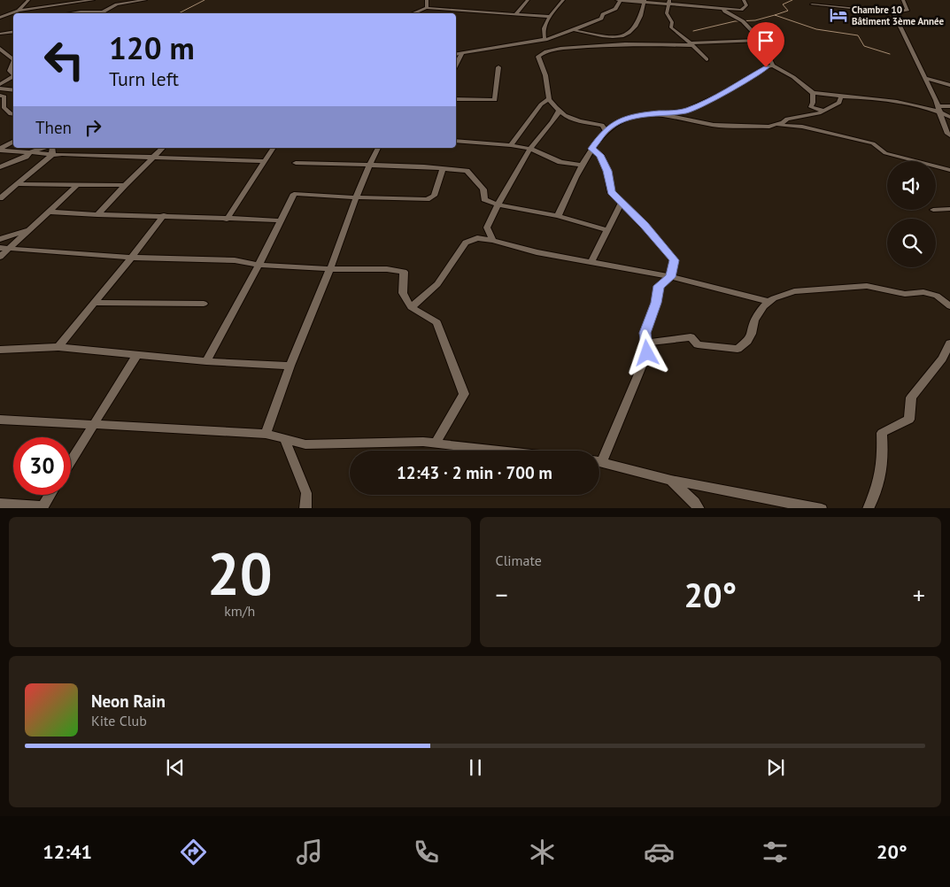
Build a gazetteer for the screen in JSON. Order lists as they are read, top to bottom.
{
  "places": {
    "hotel": ["Chambre 10 Bâtiment 3ème Année"]
  },
  "page": {
    "turn": ["120 m", "Turn left"],
    "then": "Then",
    "limit": "30",
    "trip": "12:43 · 2 min · 700 m",
    "tile": [
      ["20", "km/h"],
      "Climate"
    ],
    "heat": ["−", "20°", "+"],
    "song": ["Neon Rain", "Kite Club"],
    "tabs": ["12:41", "20°"]
  }
}
